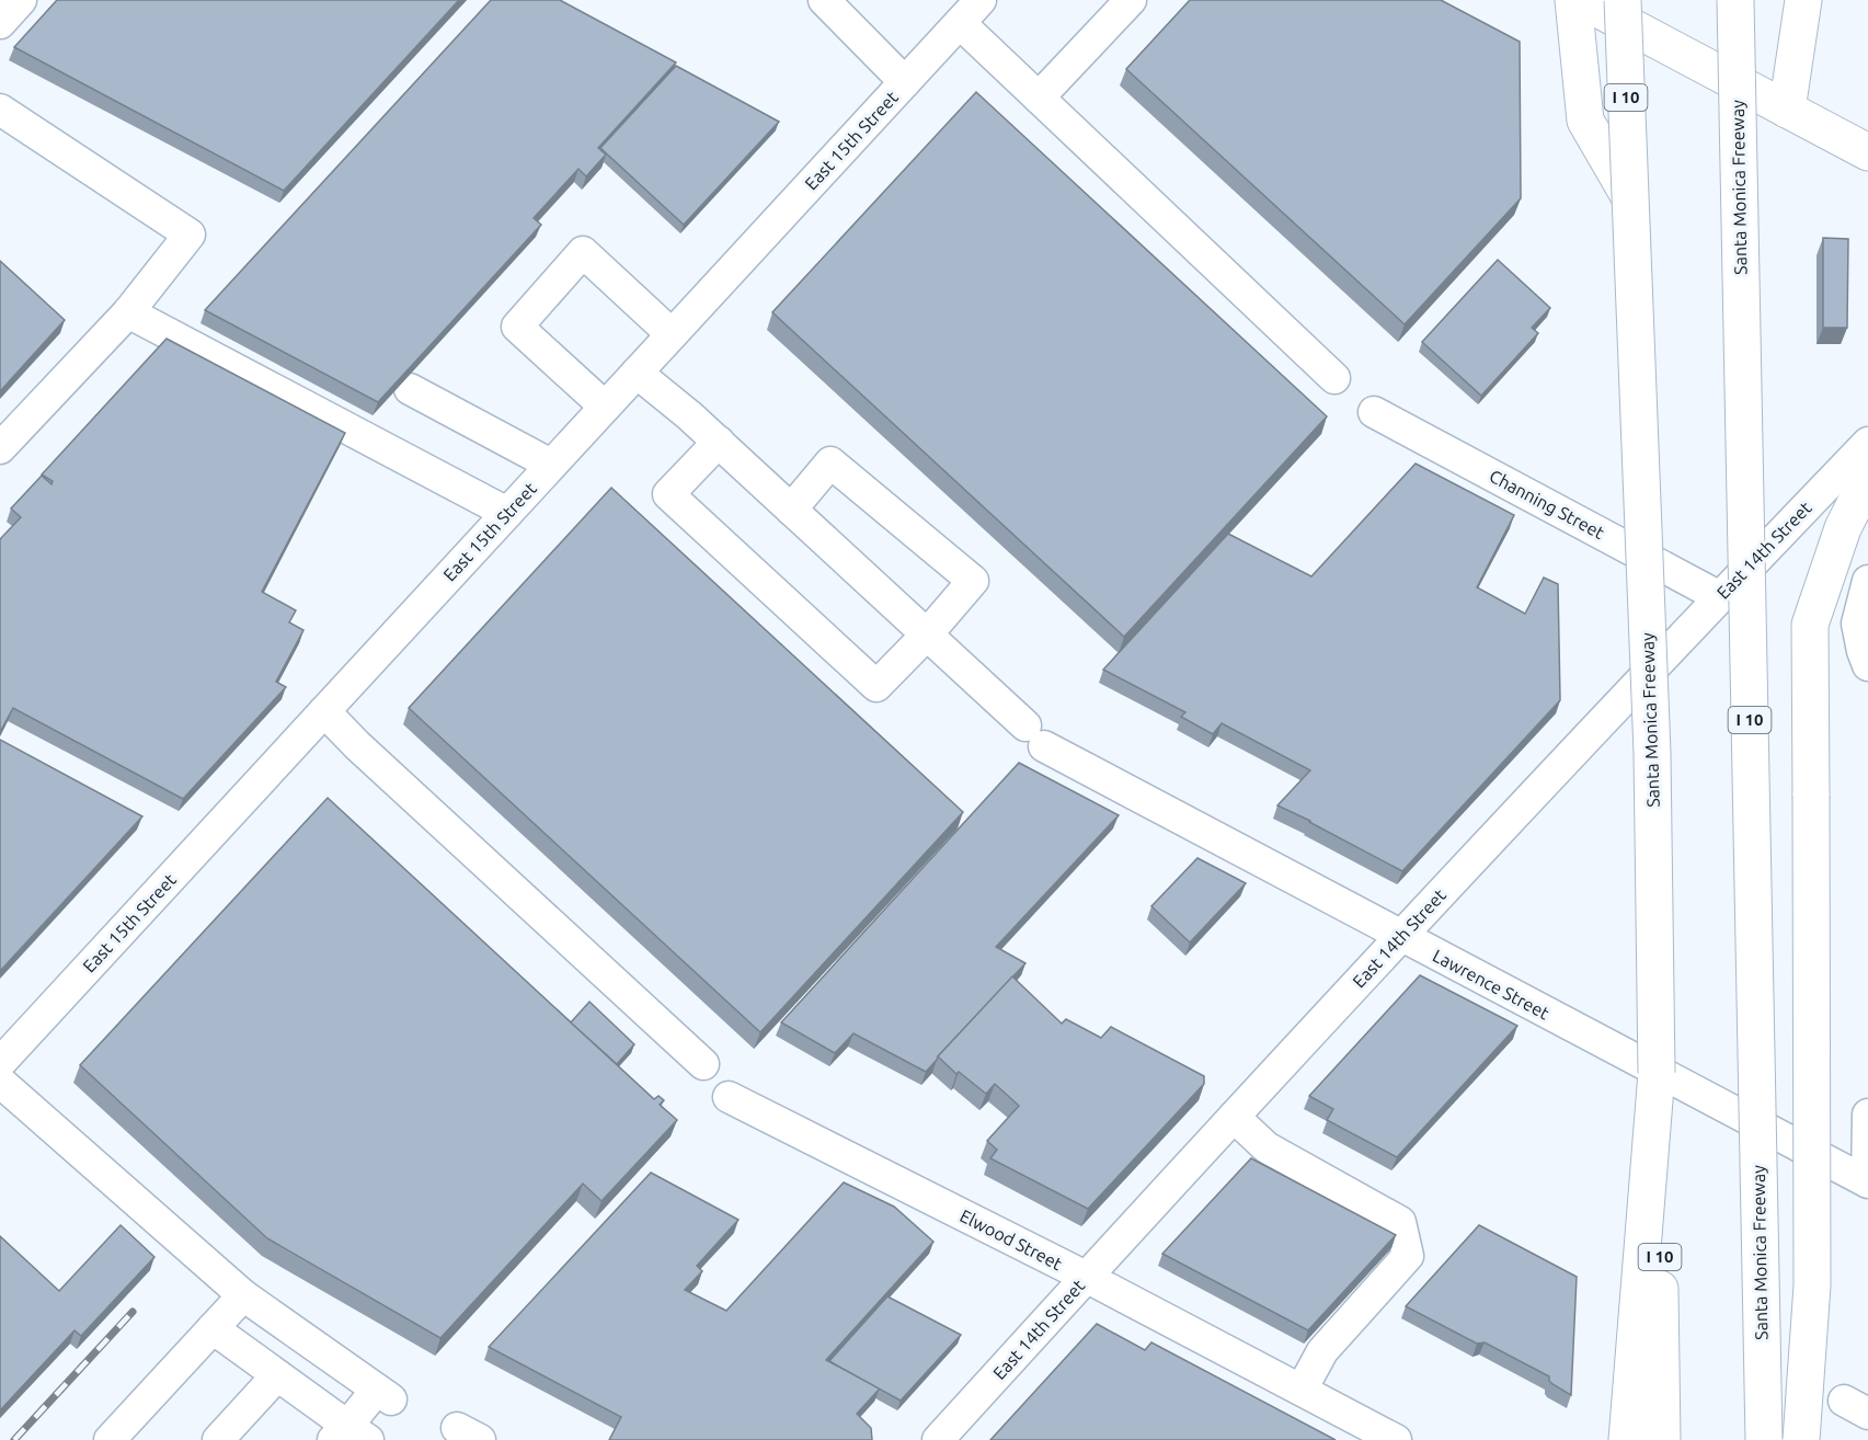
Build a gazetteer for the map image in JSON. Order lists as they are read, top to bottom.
{
  "streets": {
    "main road": ["I 10", "Santa Monica Freeway"],
    "street": [
      "East 15th Street",
      "Channing Street",
      "East 14th Street",
      "Lawrence Street",
      "Elwood Street"
    ]
  },
  "crossings": [
    ["East 15th Street", "Lawrence Street"],
    ["Channing Street", "East 14th Street"],
    ["East 14th Street", "Lawrence Street"],
    ["East 14th Street", "Elwood Street"]
  ]
}
